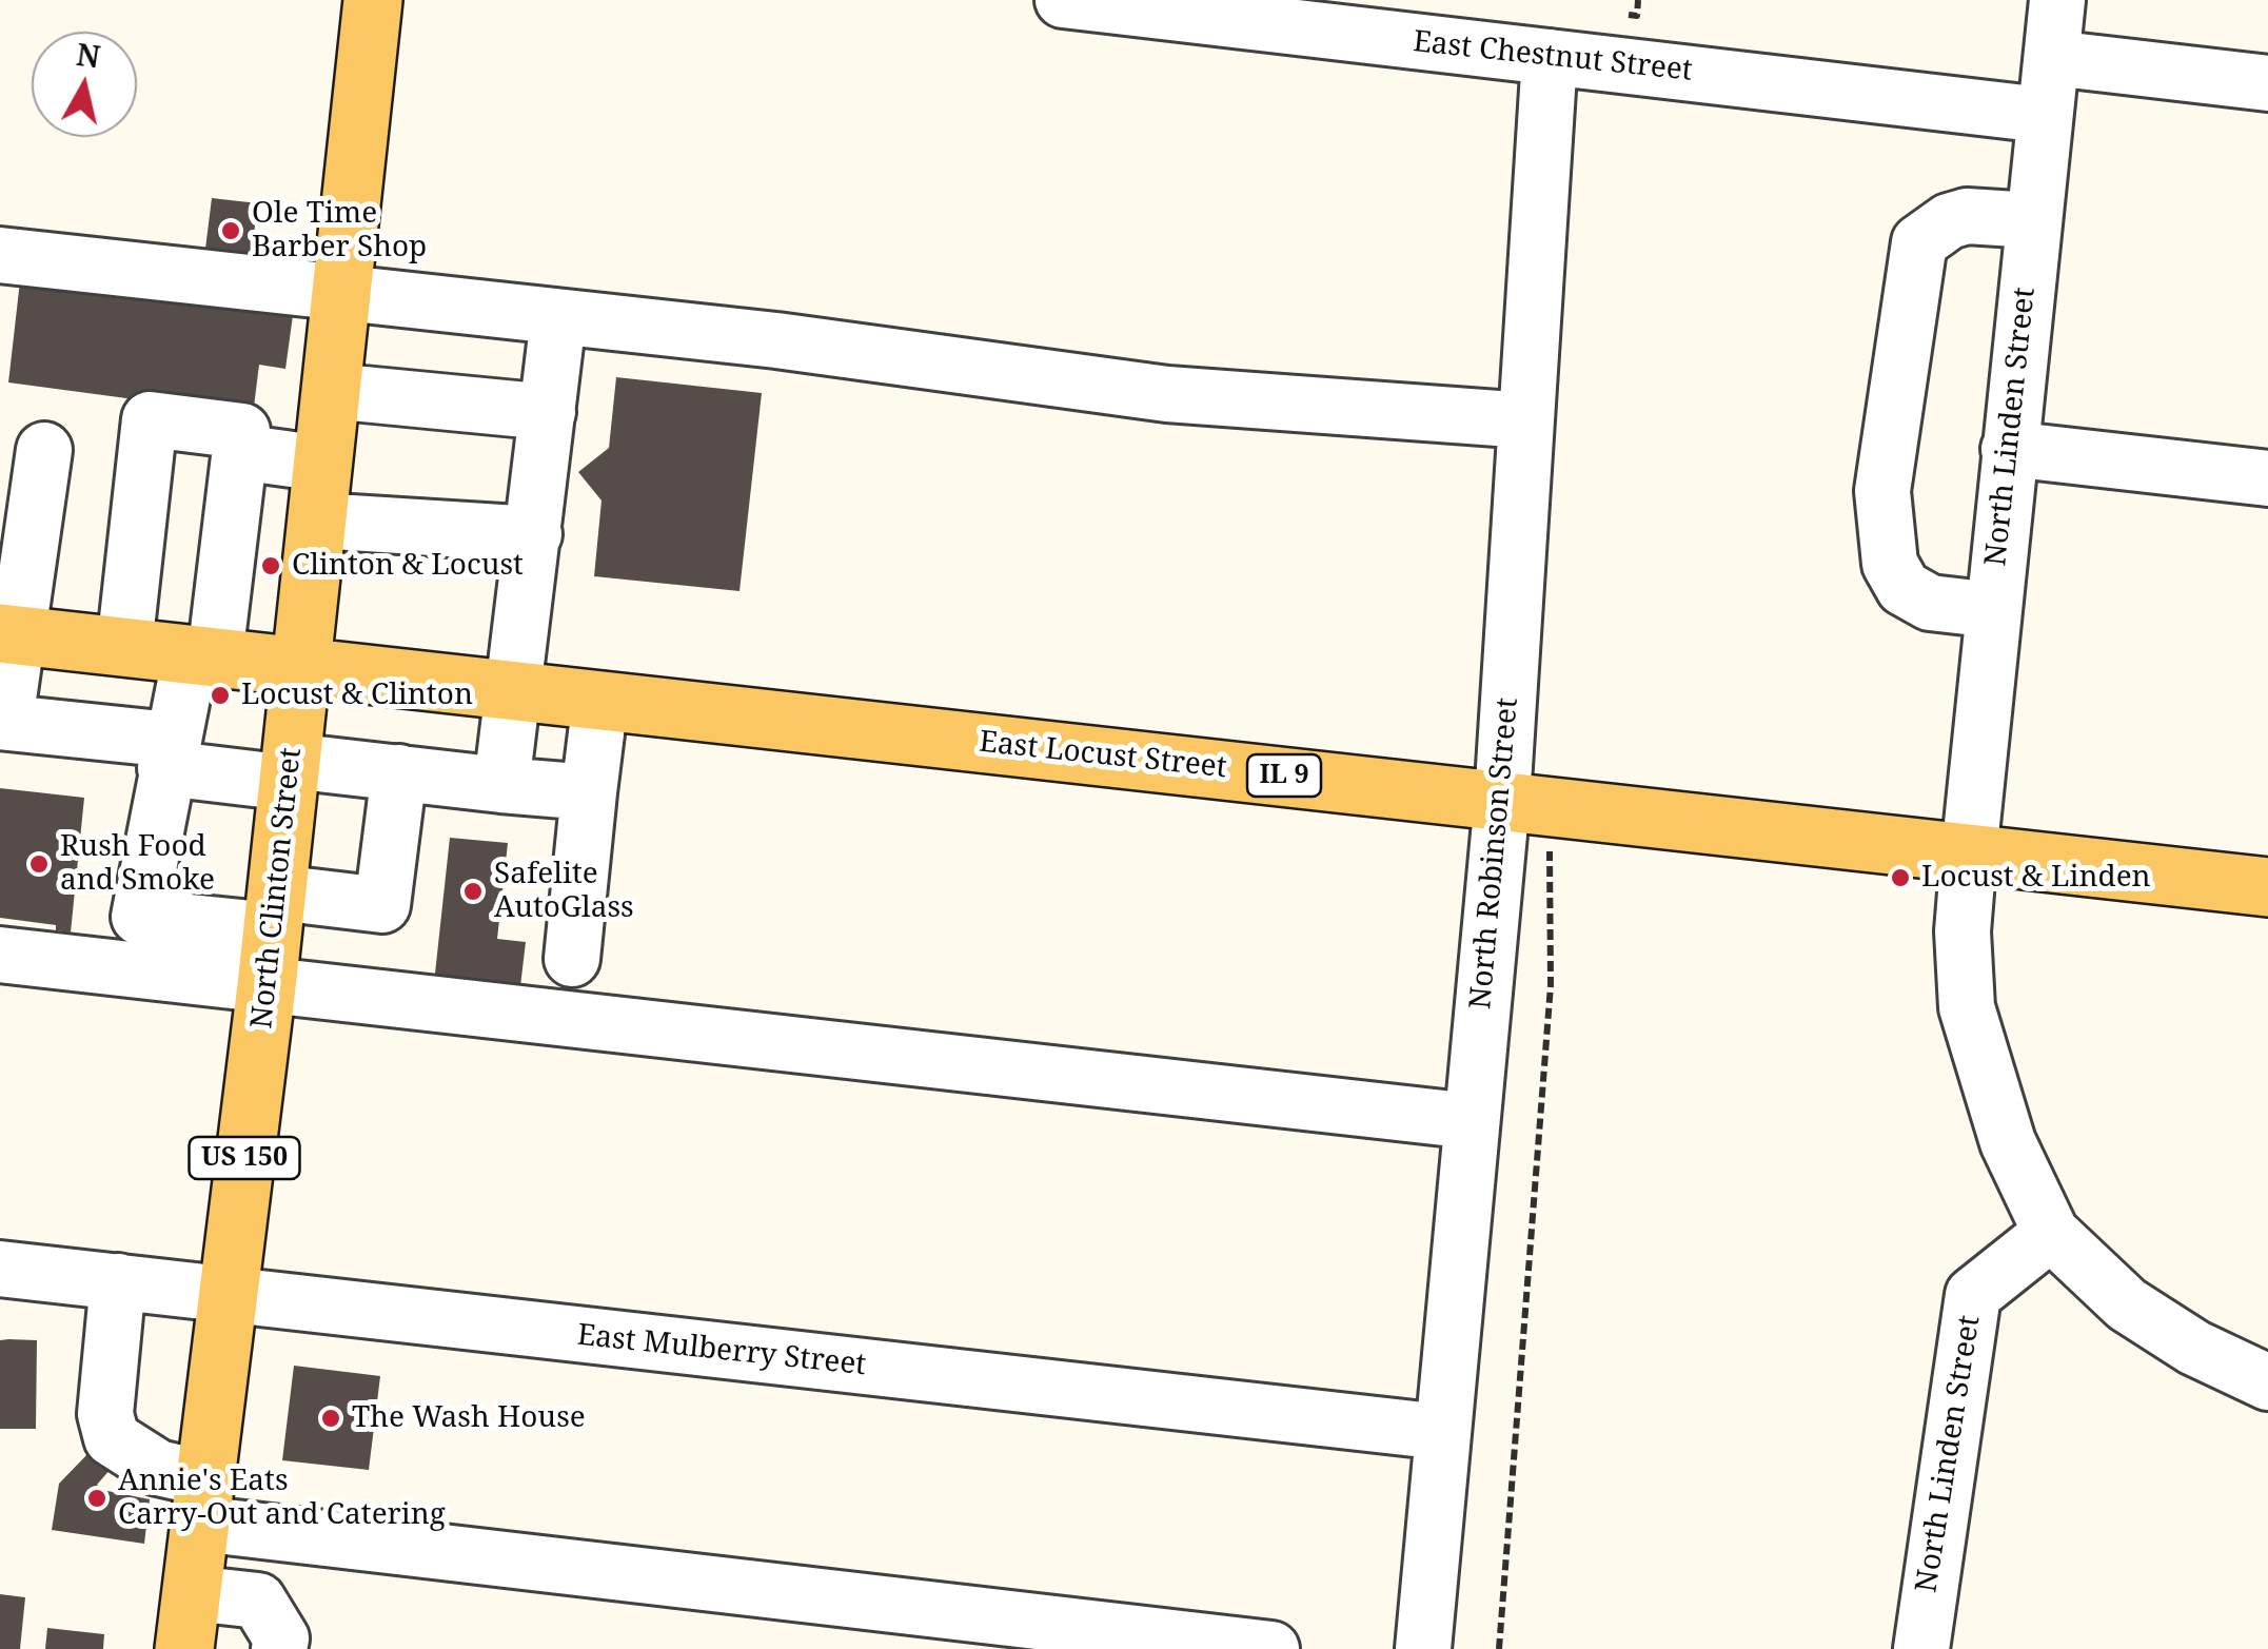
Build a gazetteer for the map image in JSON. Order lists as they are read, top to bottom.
{
  "streets": {
    "main road": [
      "East Locust Street",
      "IL 9",
      "North Clinton Street",
      "US 150"
    ],
    "street": [
      "East Chestnut Street",
      "North Linden Street",
      "North Robinson Street",
      "East Mulberry Street"
    ]
  },
  "crossings": [
    ["East Chestnut Street", "North Linden Street"],
    ["East Chestnut Street", "North Robinson Street"],
    ["North Linden Street", "East Locust Street"],
    ["East Locust Street", "North Robinson Street"],
    ["East Locust Street", "North Clinton Street"],
    ["North Robinson Street", "East Mulberry Street"],
    ["North Clinton Street", "East Mulberry Street"]
  ],
  "places": [
    "Ole Time Barber Shop",
    "Clinton & Locust",
    "Locust & Clinton",
    "Rush Food and Smoke",
    "Locust & Linden",
    "Safelite AutoGlass",
    "The Wash House",
    "Annie's Eats Carry-Out and Catering"
  ],
  "north": "top"
}
